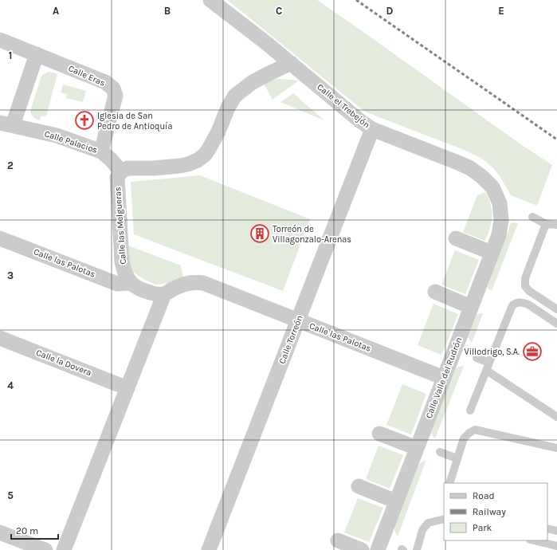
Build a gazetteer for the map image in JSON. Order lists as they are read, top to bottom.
{
  "streets": {
    "street": [
      "Calle Eras",
      "Calle el Trebejón",
      "Calle Palacios",
      "Calle las Melgueras",
      "Calle las Palotas",
      "Calle Torreón",
      "Calle la Dovera",
      "Calle Valle del Rudrón"
    ]
  },
  "crossings": [
    ["Calle Eras", "Calle Palacios"],
    ["Calle el Trebejón", "Calle Torreón"],
    ["Calle el Trebejón", "Calle Valle del Rudrón"],
    ["Calle Palacios", "Calle las Melgueras"],
    ["Calle las Melgueras", "Calle las Palotas"],
    ["Calle las Palotas", "Calle Torreón"],
    ["Calle las Palotas", "Calle Valle del Rudrón"]
  ],
  "places": {
    "church": ["Iglesia de San Pedro de Antioquía"],
    "building": ["Torreón de Villagonzalo-Arenas"],
    "office": ["Villodrigo, S.A."]
  },
  "legend": ["Road", "Railway", "Park"],
  "scale_bar": "20 m",
  "grid": {
    "columns": [
      "A",
      "B",
      "C",
      "D",
      "E"
    ],
    "rows": [
      "1",
      "2",
      "3",
      "4",
      "5"
    ]
  }
}
